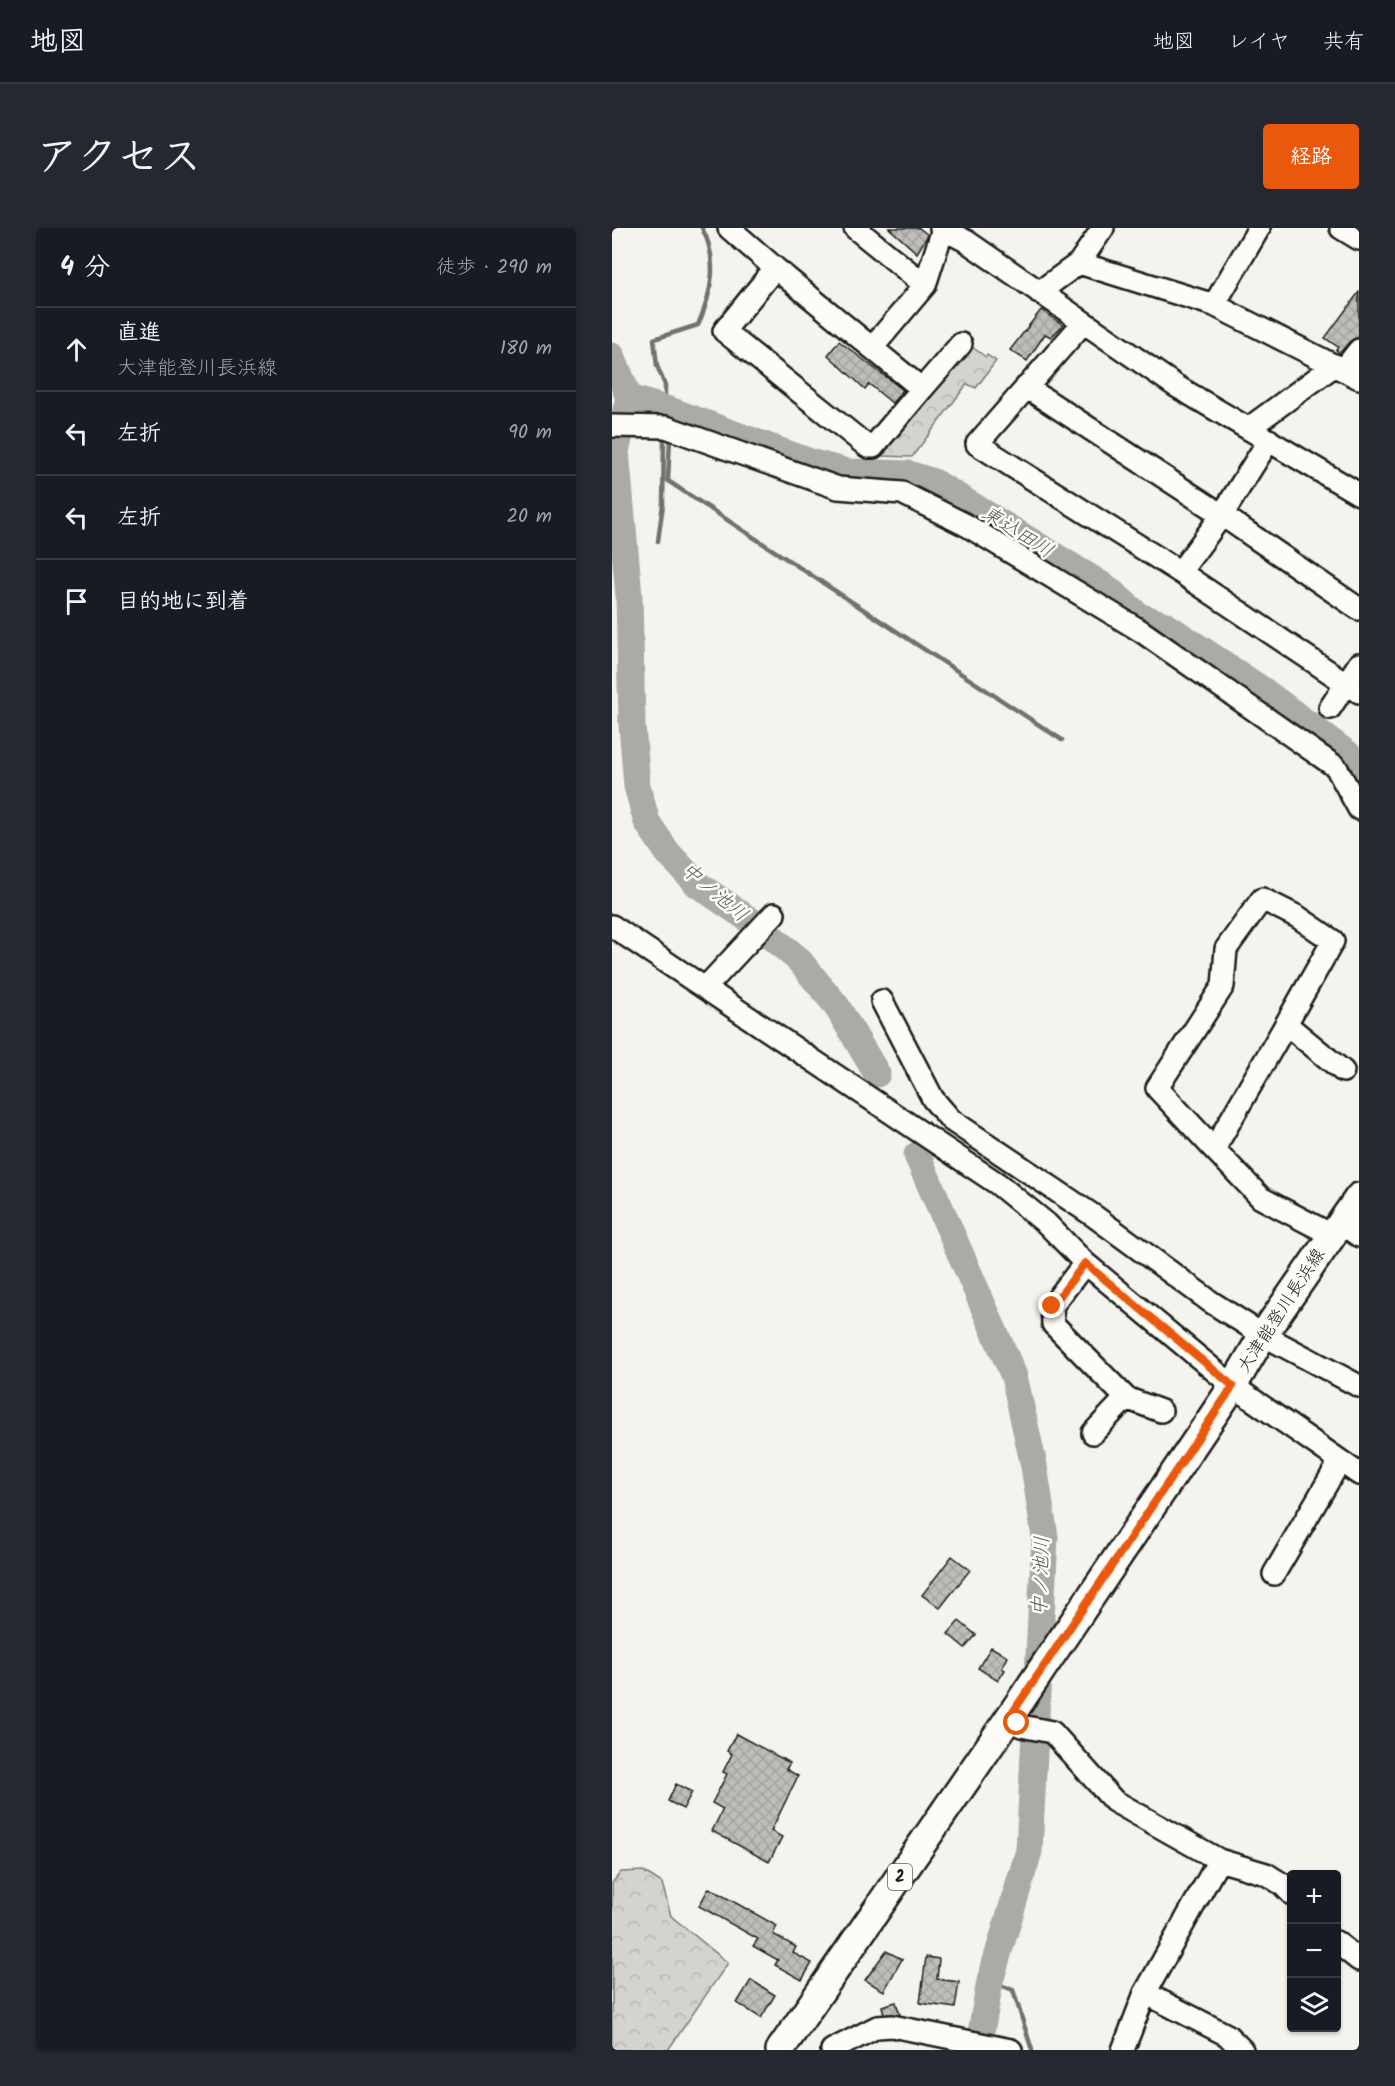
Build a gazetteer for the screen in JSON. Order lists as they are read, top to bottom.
{
  "streets": {
    "main road": ["大津能登川長浜線", "2"]
  },
  "water": ["東込田川", "中ノ池川"],
  "page": {
    "header": "地図",
    "nav": ["地図", "レイヤ", "共有"],
    "title": "アクセス",
    "buttons": "経路",
    "heading": ["4 分", "徒歩 · 290 m"],
    "list": [
      ["直進", "大津能登川長浜線", "180 m"],
      ["左折", "90 m"],
      ["左折", "20 m"],
      "目的地に到着"
    ],
    "map_buttons": ["+", "−"]
  }
}
